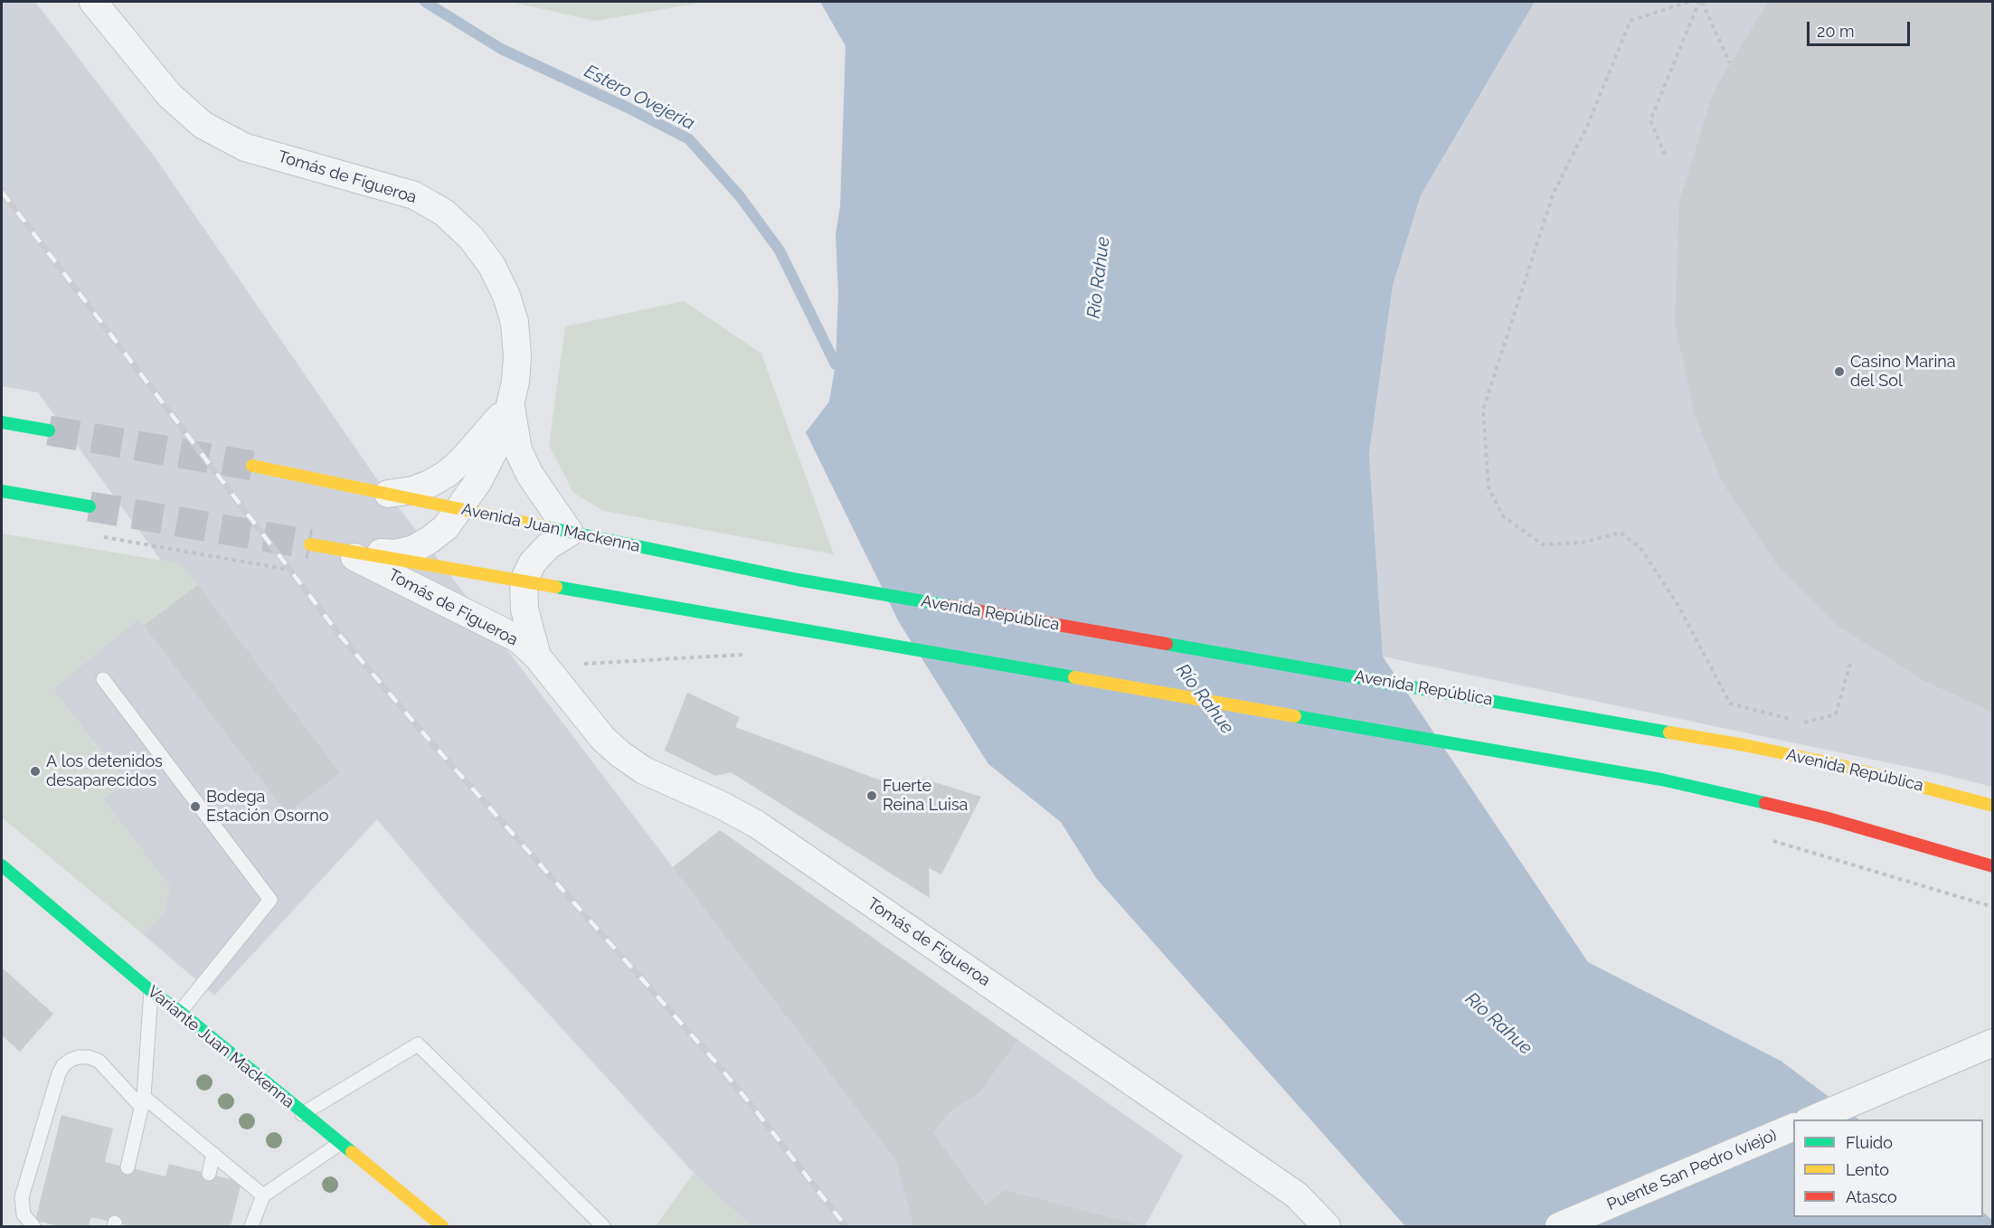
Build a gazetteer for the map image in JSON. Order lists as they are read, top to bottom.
{
  "streets": {
    "main road": ["Avenida Juan Mackenna", "Avenida República", "Variante Juan Mackenna"],
    "street": ["Tomás de Figueroa", "Puente San Pedro (viejo)"]
  },
  "crossings": [
    ["Tomás de Figueroa", "Avenida Juan Mackenna"],
    ["Avenida Juan Mackenna", "Avenida República"]
  ],
  "water": ["Estero Ovejeria", "Río Rahue"],
  "places": [
    "Casino Marina del Sol",
    "A los detenidos desaparecidos",
    "Fuerte Reina Luisa",
    "Bodega Estación Osorno"
  ],
  "legend": ["Fluido", "Lento", "Atasco"],
  "scale_bar": "20 m"
}
